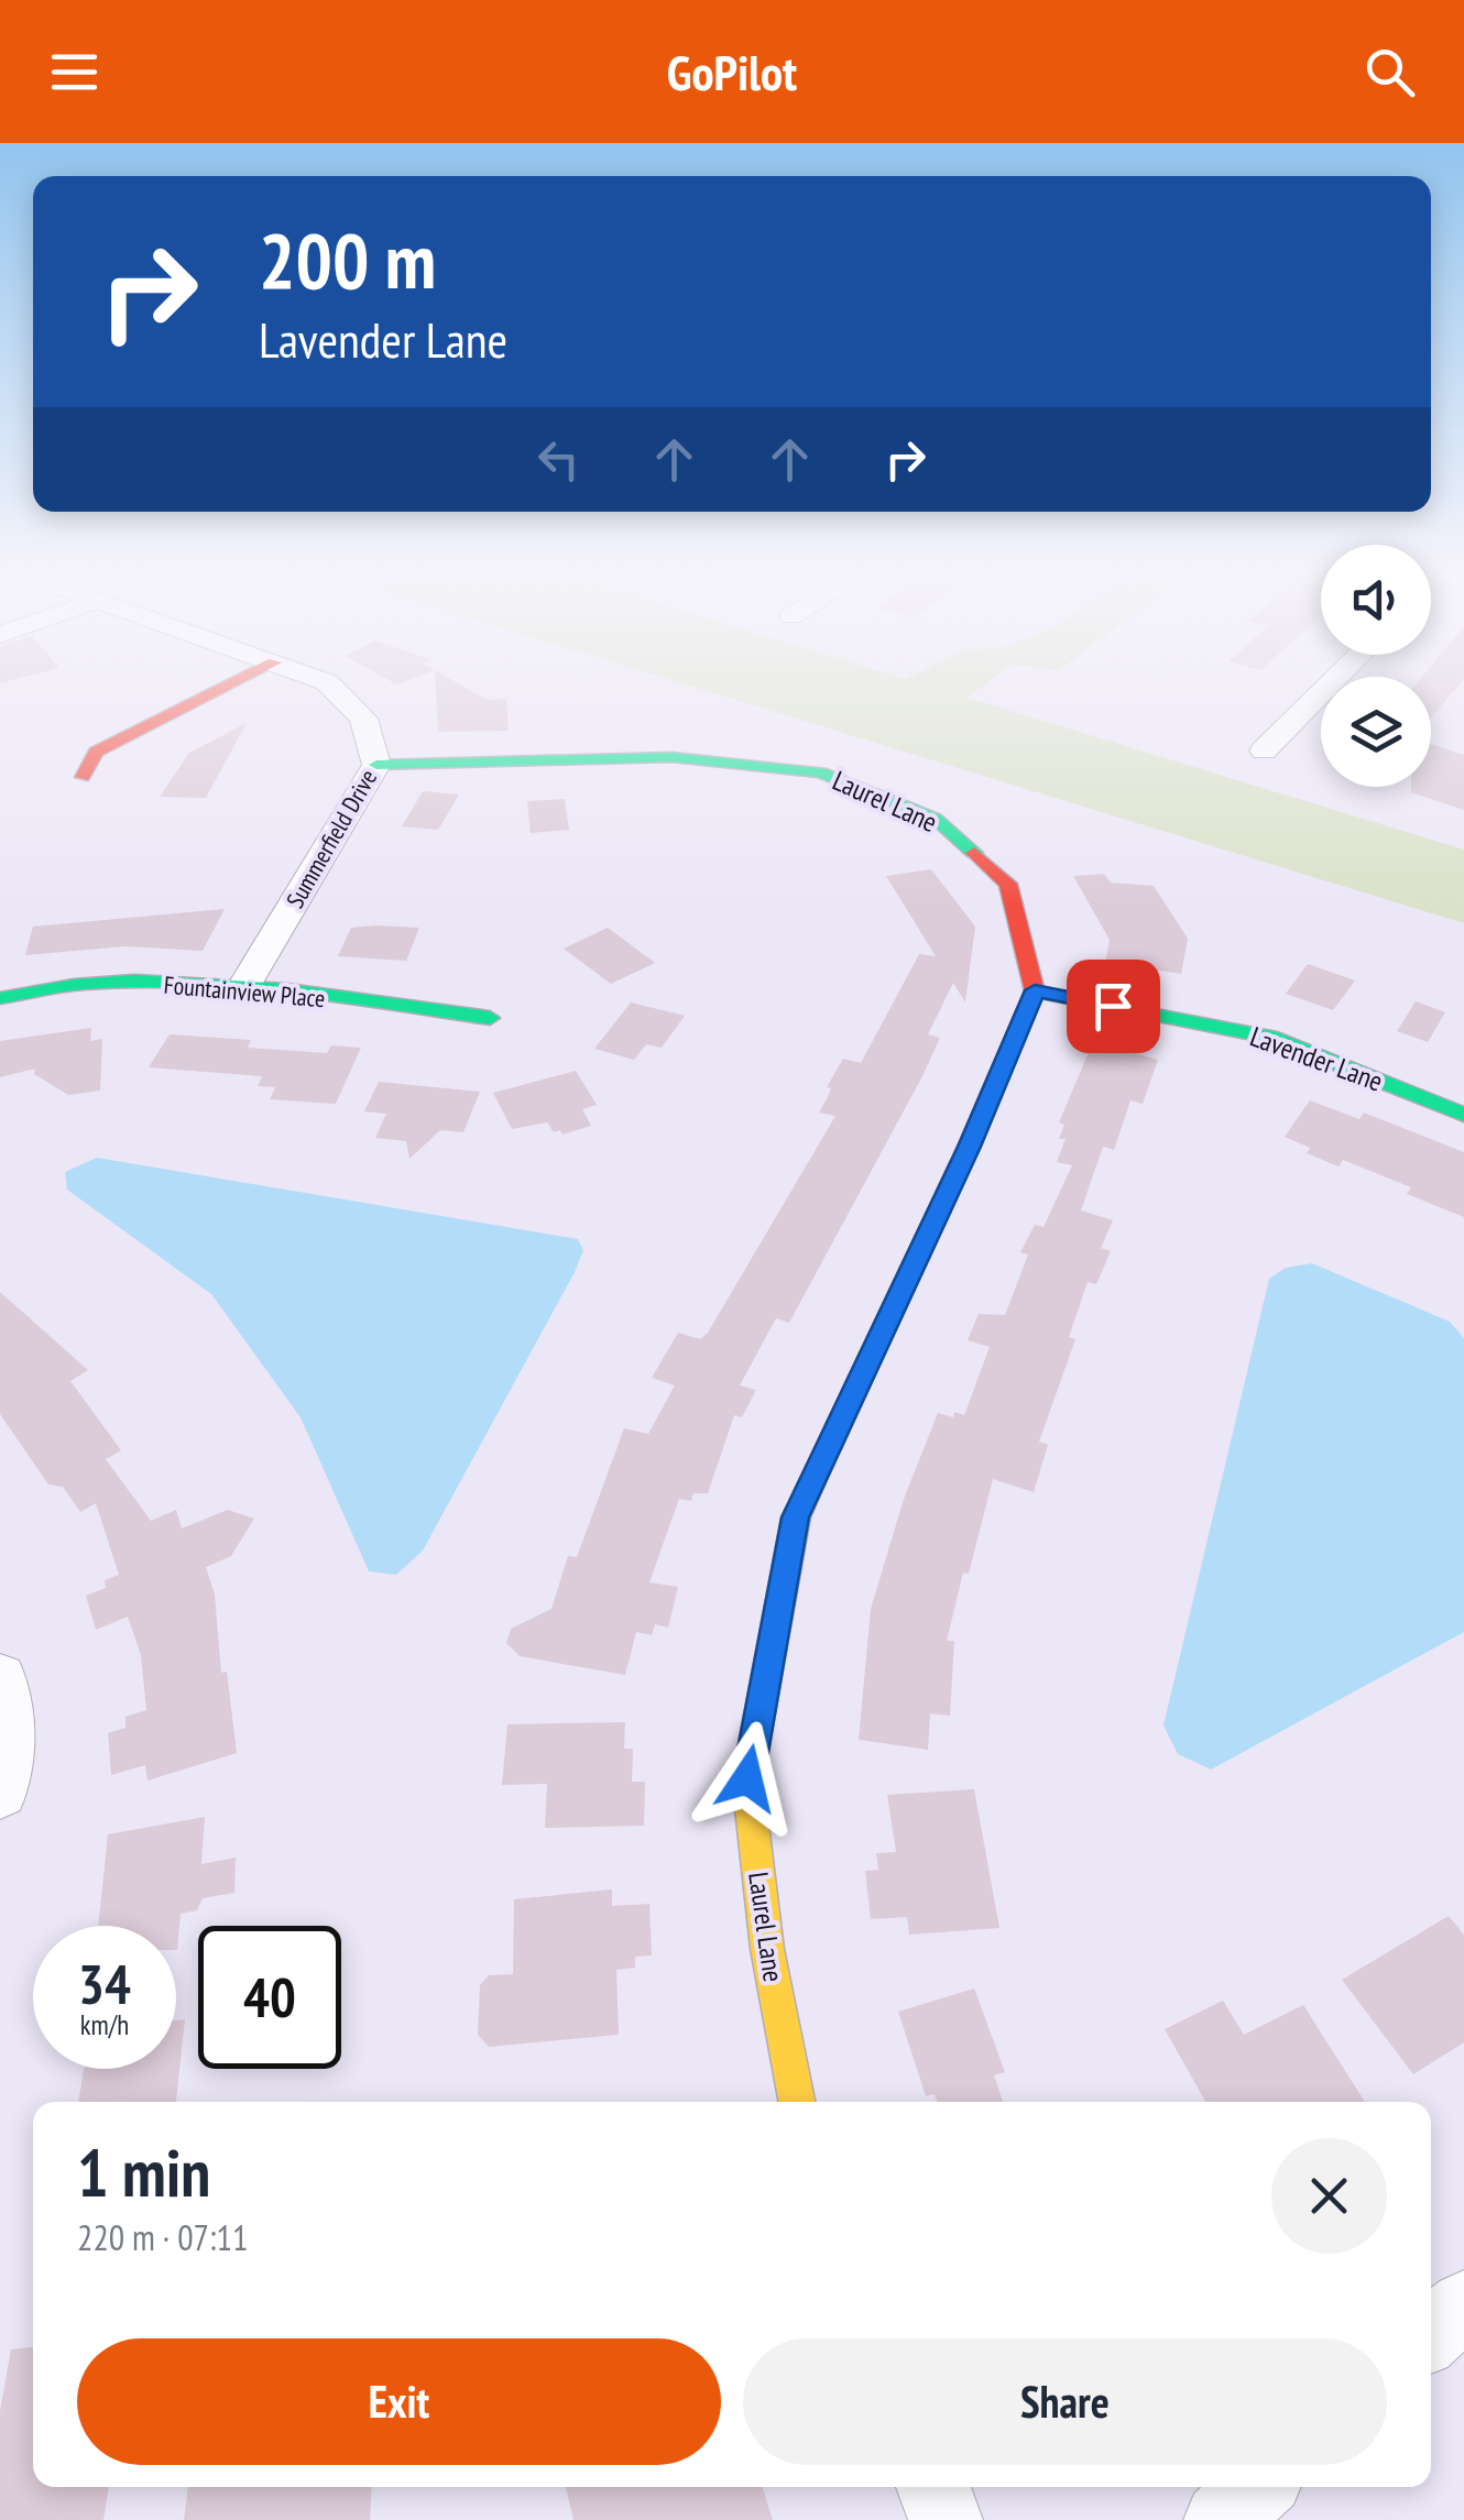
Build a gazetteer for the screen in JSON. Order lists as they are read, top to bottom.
{
  "streets": {
    "street": [
      "Laurel Lane",
      "Summerfield Drive",
      "Fountainview Place",
      "Lavender Lane"
    ]
  },
  "crossings": [
    ["Laurel Lane", "Summerfield Drive"],
    ["Laurel Lane", "Lavender Lane"],
    ["Summerfield Drive", "Fountainview Place"]
  ],
  "page": {
    "header": "GoPilot",
    "turn": ["200 m", "Lavender Lane"],
    "speed": "34 km/h",
    "limit": "40",
    "heading": ["1 min", "220 m · 07:11"],
    "buttons": ["Exit", "Share"]
  }
}
